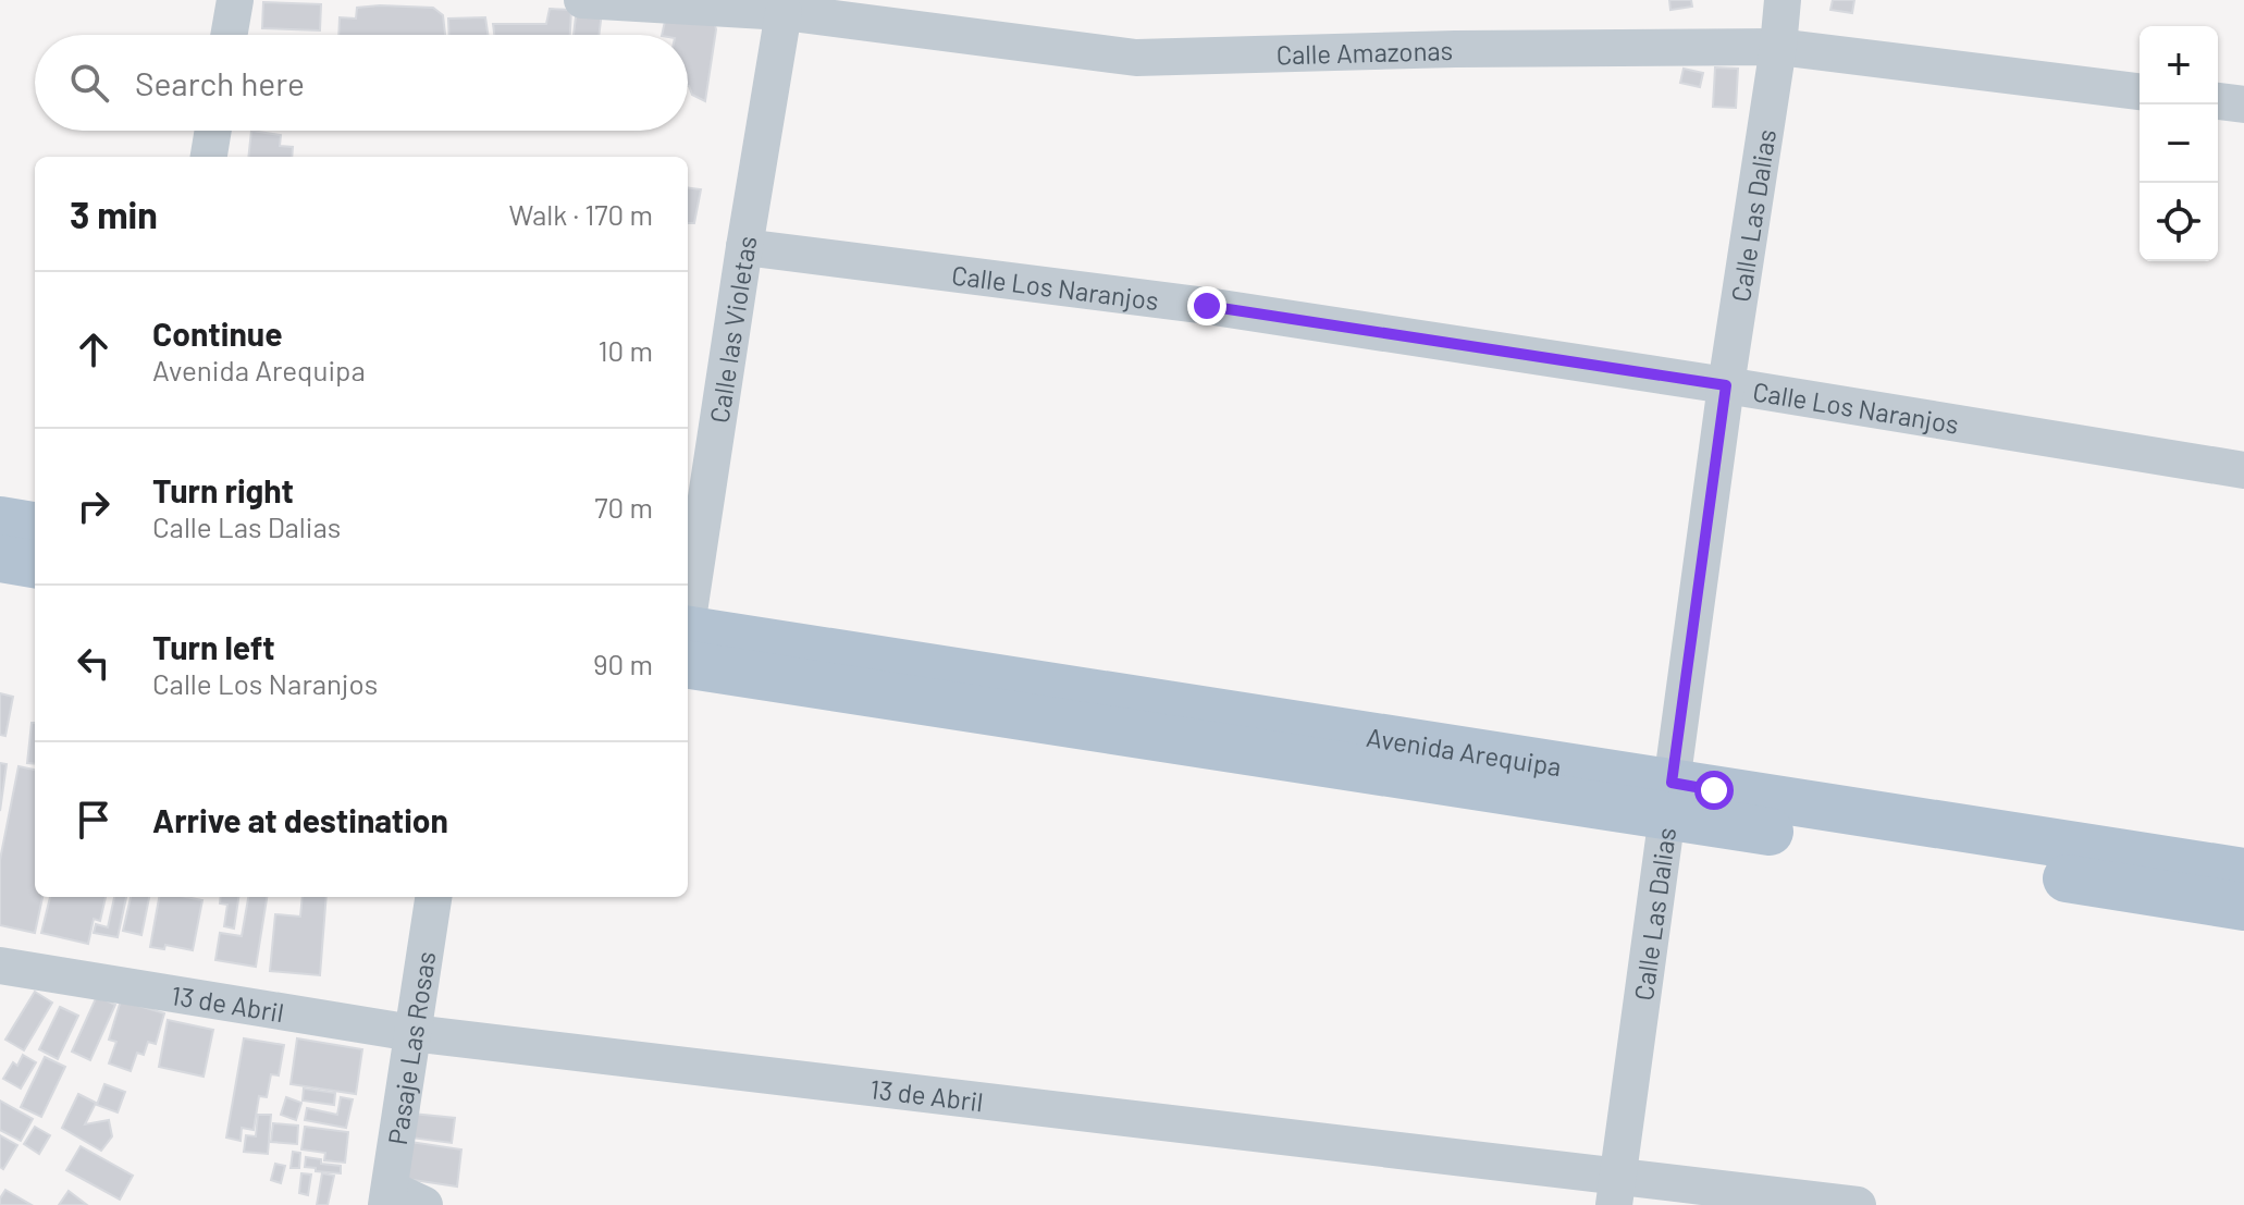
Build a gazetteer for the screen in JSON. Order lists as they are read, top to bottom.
{
  "streets": {
    "main road": ["Avenida Arequipa"],
    "street": [
      "Calle Amazonas",
      "Calle Las Dalias",
      "Calle Los Naranjos",
      "Calle las Violetas",
      "13 de Abril",
      "Pasaje Las Rosas"
    ]
  },
  "crossings": [
    ["Calle Amazonas", "Calle Las Dalias"],
    ["Calle Amazonas", "Calle las Violetas"],
    ["Calle Las Dalias", "Calle Los Naranjos"],
    ["Calle Las Dalias", "Avenida Arequipa"],
    ["Calle Las Dalias", "13 de Abril"],
    ["Calle Los Naranjos", "Calle las Violetas"],
    ["13 de Abril", "Pasaje Las Rosas"]
  ],
  "page": {
    "map_buttons": ["+", "−"],
    "search": "Search here",
    "heading": ["3 min", "Walk · 170 m"],
    "list": [
      ["Continue", "Avenida Arequipa", "10 m"],
      ["Turn right", "Calle Las Dalias", "70 m"],
      ["Turn left", "Calle Los Naranjos", "90 m"],
      "Arrive at destination"
    ]
  }
}
